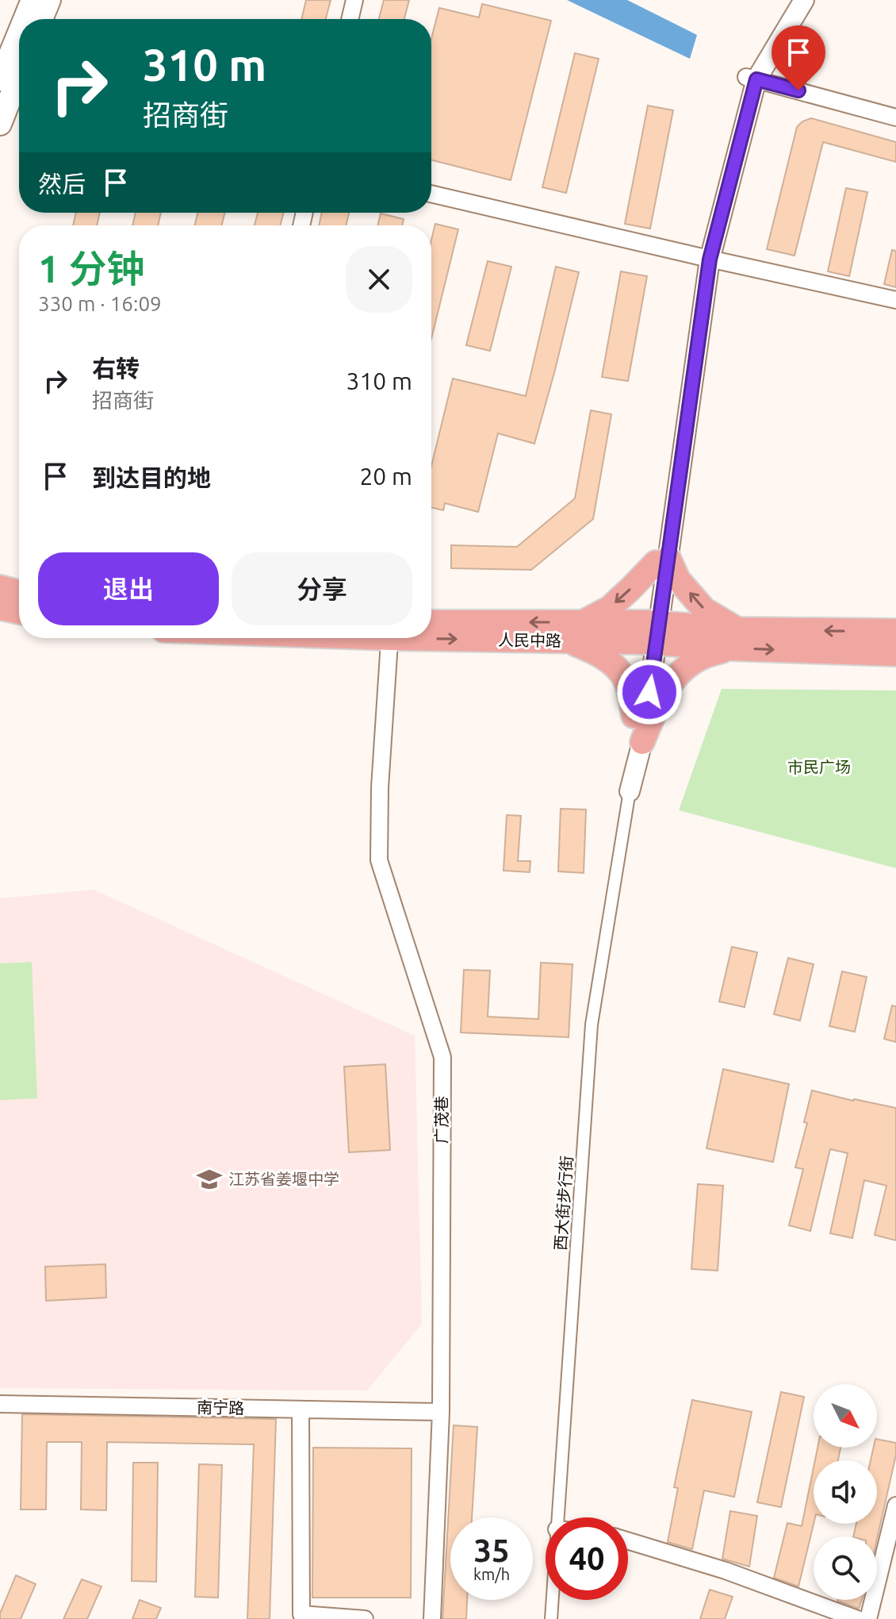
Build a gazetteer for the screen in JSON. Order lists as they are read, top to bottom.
{
  "streets": {
    "main road": ["人民中路"],
    "street": ["广茂巷", "西大街步行街", "南宁路"]
  },
  "crossings": [
    ["广茂巷", "南宁路"]
  ],
  "parks": ["市民广场"],
  "places": {
    "school or university": ["江苏省姜堰中学"]
  },
  "north": "bottom right",
  "page": {
    "turn": ["310 m", "招商街"],
    "then": "然后",
    "heading": ["1 分钟", "330 m · 16:09"],
    "list": [
      {
        "name": "右转",
        "note": "招商街",
        "value": "310 m"
      },
      {
        "name": "到达目的地",
        "value": "20 m"
      }
    ],
    "buttons": ["退出", "分享"],
    "speed": "35 km/h",
    "limit": "40"
  }
}
